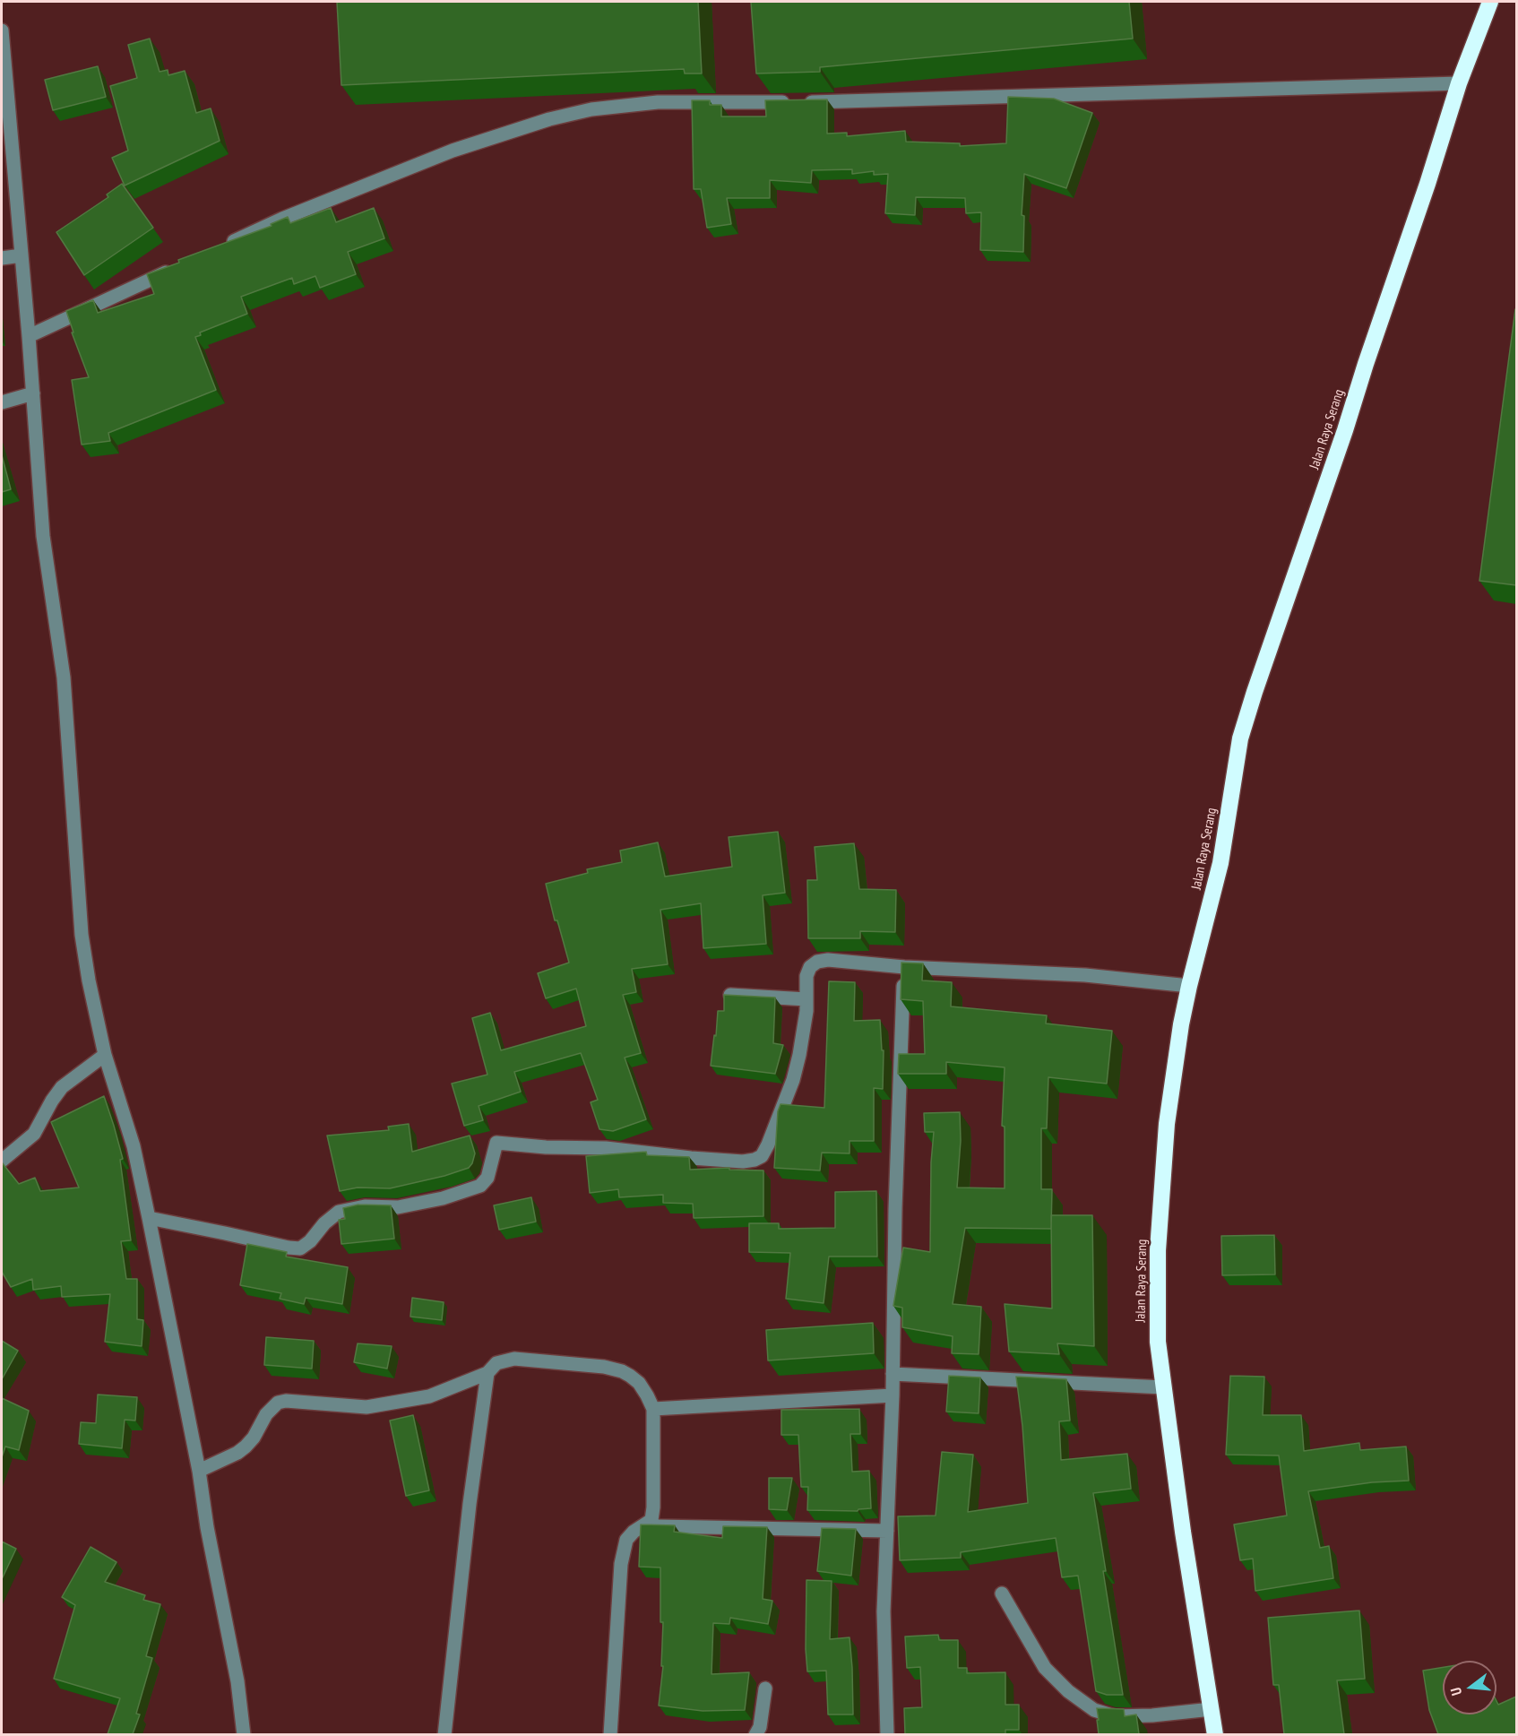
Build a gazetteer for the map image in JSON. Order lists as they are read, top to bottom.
{
  "streets": {
    "highway": ["Jalan Raya Serang"]
  },
  "north": "left"
}
